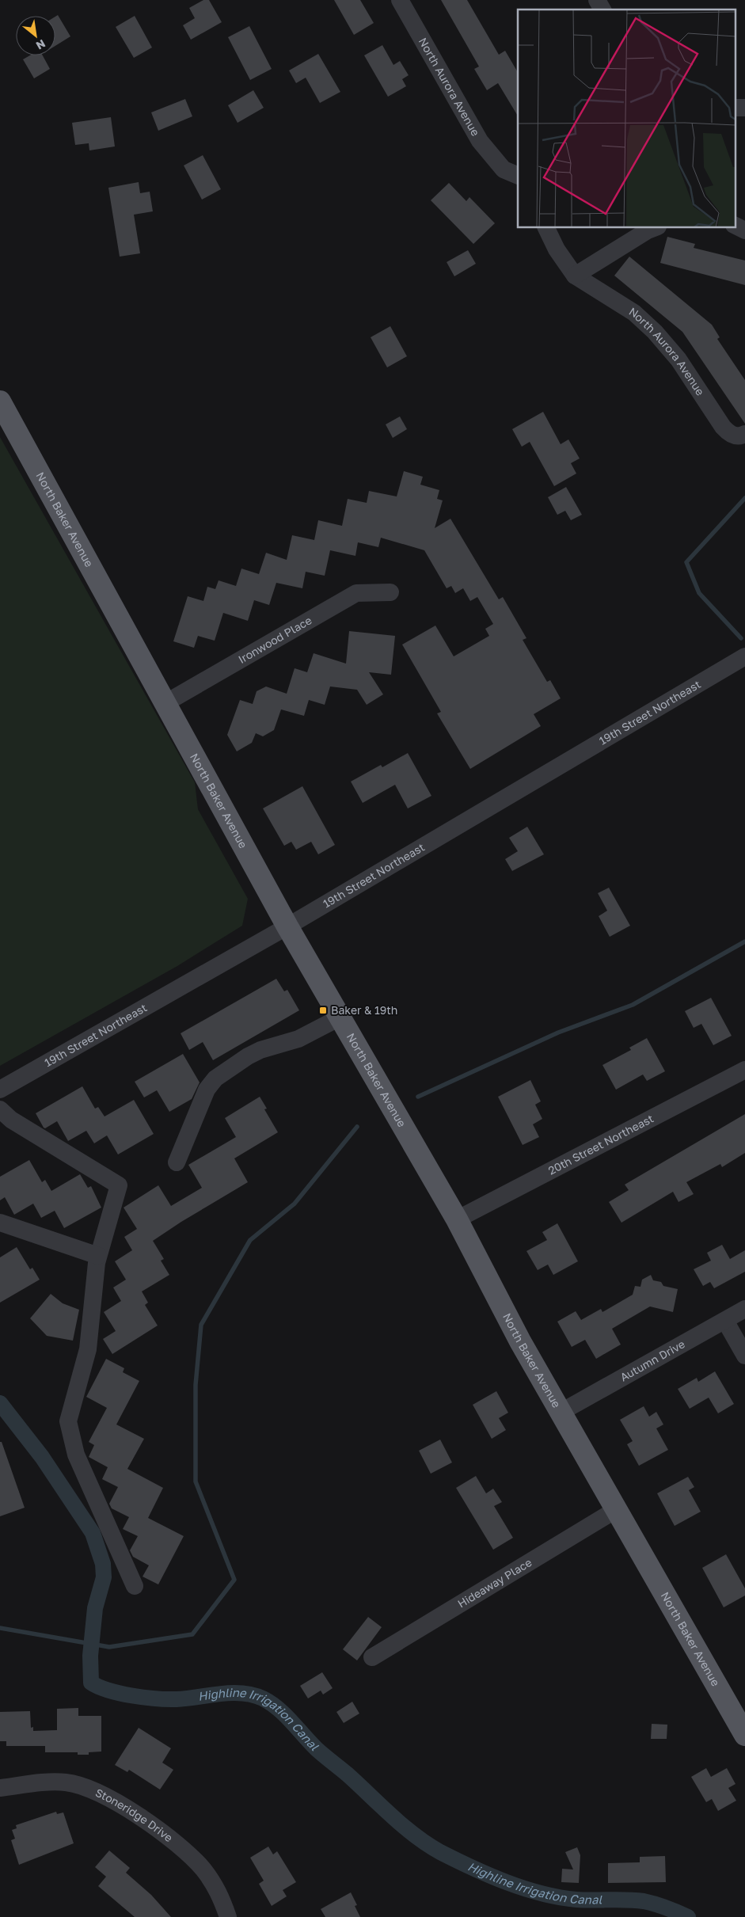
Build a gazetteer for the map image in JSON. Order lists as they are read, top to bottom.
{
  "streets": {
    "main road": ["North Baker Avenue"],
    "street": [
      "North Aurora Avenue",
      "Ironwood Place",
      "19th Street Northeast",
      "20th Street Northeast",
      "Autumn Drive",
      "Hideaway Place",
      "Stoneridge Drive"
    ]
  },
  "crossings": [
    ["North Baker Avenue", "Ironwood Place"],
    ["North Baker Avenue", "19th Street Northeast"],
    ["North Baker Avenue", "20th Street Northeast"],
    ["North Baker Avenue", "Autumn Drive"],
    ["North Baker Avenue", "Hideaway Place"]
  ],
  "water": ["Highline Irrigation Canal"],
  "places": {
    "transit": ["Baker & 19th"]
  },
  "north": "bottom right"
}
